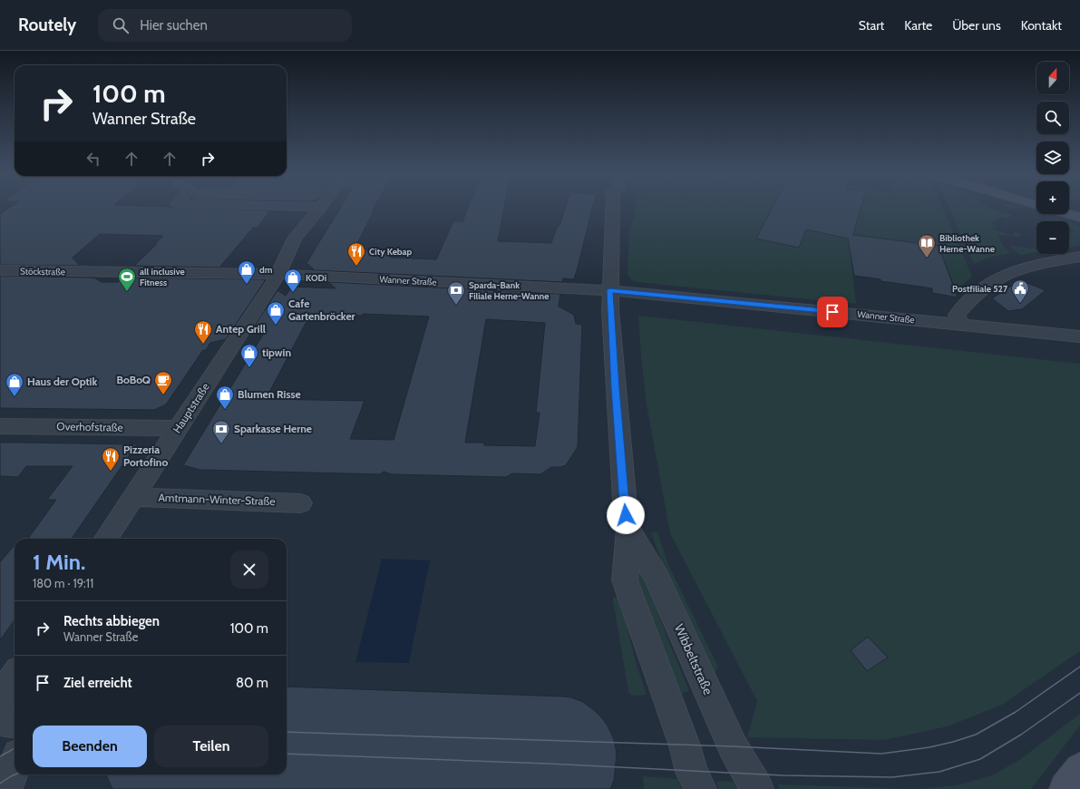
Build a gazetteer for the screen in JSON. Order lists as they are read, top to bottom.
{
  "streets": {
    "street": [
      "Stöckstraße",
      "Wanner Straße",
      "Hauptstraße",
      "Overhofstraße",
      "Amtmann-Winter-Straße",
      "Wibbeltstraße"
    ]
  },
  "crossings": [
    ["Stöckstraße", "Wanner Straße"],
    ["Stöckstraße", "Hauptstraße"],
    ["Wanner Straße", "Hauptstraße"],
    ["Wanner Straße", "Wibbeltstraße"],
    ["Hauptstraße", "Overhofstraße"],
    ["Hauptstraße", "Amtmann-Winter-Straße"]
  ],
  "places": {
    "library": ["Bibliothek Herne-Wanne"],
    "restaurant": ["City Kebap", "Antep Grill", "Pizzeria Portofino"],
    "shop": [
      "dm",
      "KODi",
      "Cafe Gartenbröcker",
      "tipwin",
      "Haus der Optik",
      "Blumen Risse"
    ],
    "sports": ["all inclusive Fitness"],
    "public building": ["Postfiliale 527"],
    "bank": ["Sparda-Bank Filiale Herne-Wanne", "Sparkasse Herne"],
    "cafe": ["BoBoQ"]
  },
  "north": "top",
  "page": {
    "header": "Routely",
    "search": "Hier suchen",
    "nav": [
      "Start",
      "Karte",
      "Über uns",
      "Kontakt"
    ],
    "map_buttons": ["+", "−"],
    "turn": ["100 m", "Wanner Straße"],
    "heading": ["1 Min.", "180 m · 19:11"],
    "list": [
      {
        "name": "Rechts abbiegen",
        "note": "Wanner Straße",
        "value": "100 m"
      },
      {
        "name": "Ziel erreicht",
        "value": "80 m"
      }
    ],
    "buttons": ["Beenden", "Teilen"]
  }
}
